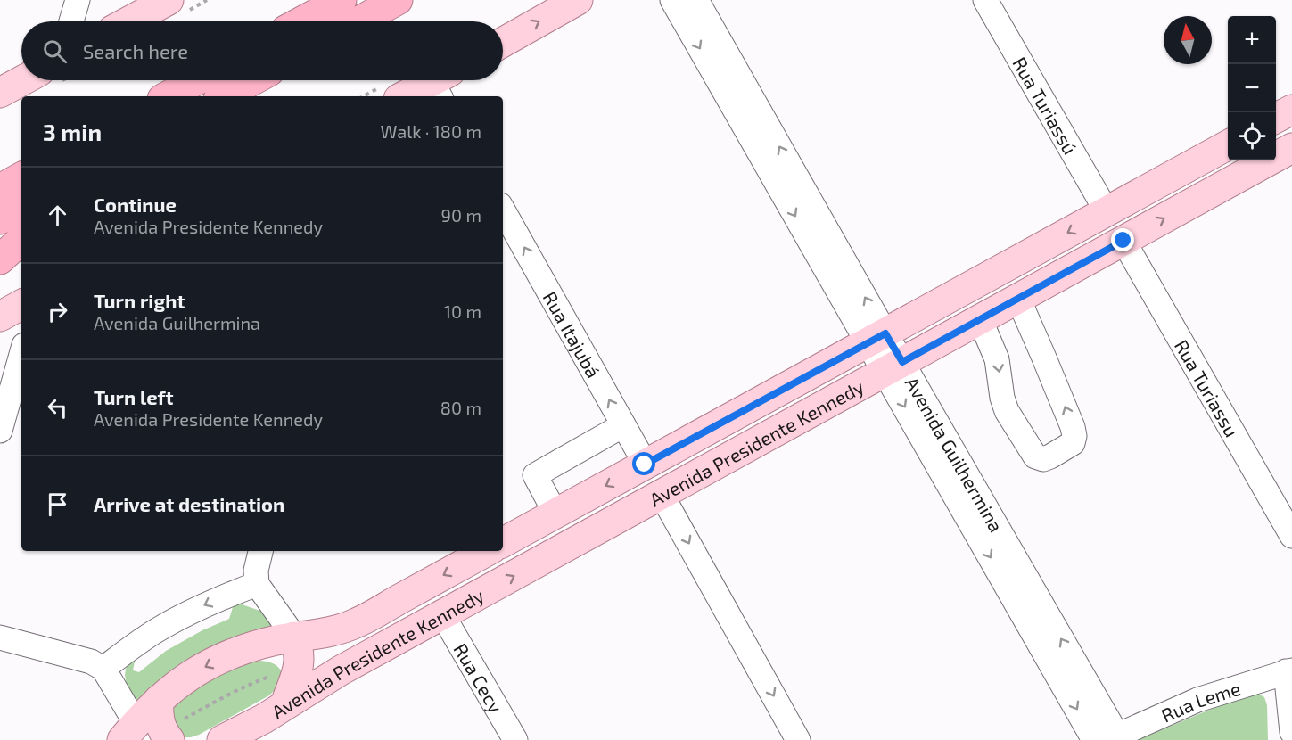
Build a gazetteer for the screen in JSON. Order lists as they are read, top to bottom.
{
  "streets": {
    "main road": ["Avenida Presidente Kennedy"],
    "street": [
      "Rua Turiassú",
      "Rua Itajubá",
      "Rua Turiassu",
      "Avenida Guilhermina",
      "Rua Cecy",
      "Rua Leme"
    ]
  },
  "crossings": [
    ["Rua Turiassú", "Avenida Presidente Kennedy"],
    ["Rua Itajubá", "Avenida Presidente Kennedy"],
    ["Rua Turiassu", "Avenida Presidente Kennedy"],
    ["Avenida Presidente Kennedy", "Avenida Guilhermina"],
    ["Avenida Presidente Kennedy", "Rua Cecy"],
    ["Avenida Guilhermina", "Rua Leme"]
  ],
  "one_way": ["Rua Itajubá"],
  "north": "top",
  "page": {
    "map_buttons": ["+", "−"],
    "search": "Search here",
    "heading": ["3 min", "Walk · 180 m"],
    "list": [
      ["Continue", "Avenida Presidente Kennedy", "90 m"],
      ["Turn right", "Avenida Guilhermina", "10 m"],
      ["Turn left", "Avenida Presidente Kennedy", "80 m"],
      "Arrive at destination"
    ]
  }
}
